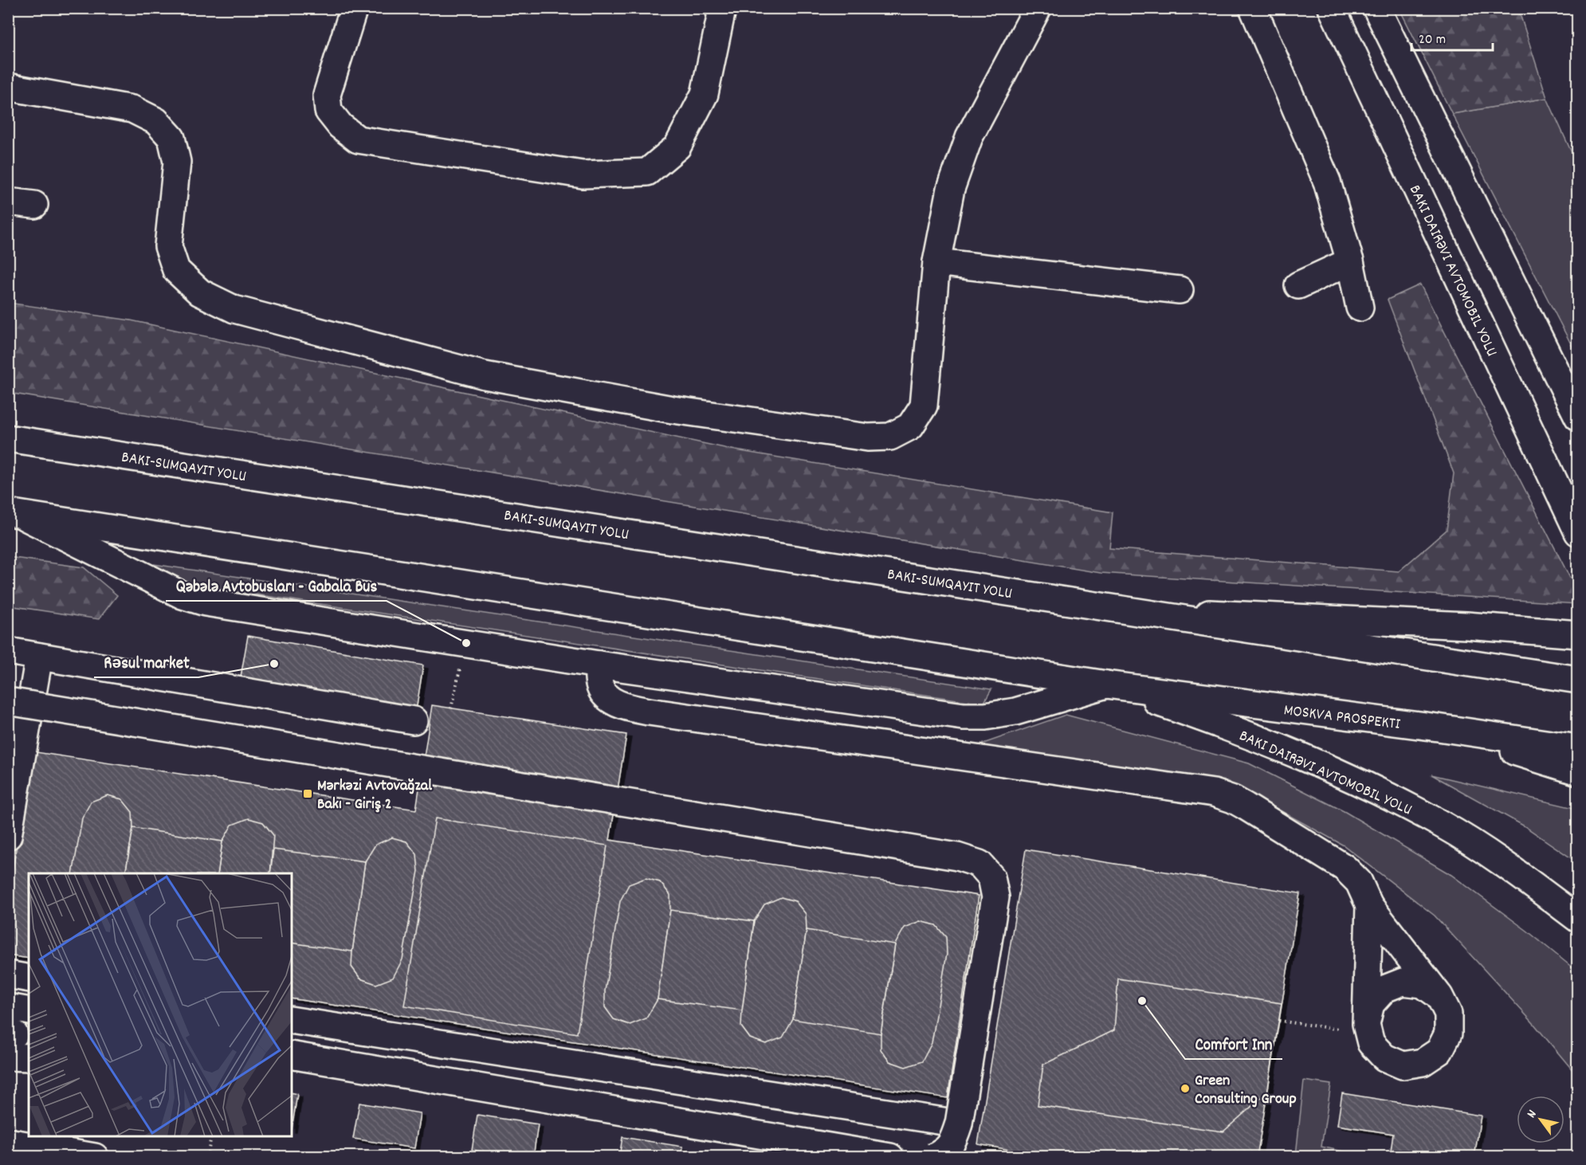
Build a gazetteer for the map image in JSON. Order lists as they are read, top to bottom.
{
  "streets": {
    "main road": ["MOSKVA PROSPEKTI"]
  },
  "places": {
    "other": [
      "Qəbələ Avtobusları - Gabala Bus",
      "Rәsul market",
      "Comfort Inn",
      "Green Consulting Group"
    ],
    "transit": ["Mərkəzi Avtovağzal Bakı - Giriş 2"]
  },
  "scale_bar": "20 m",
  "north": "top left"
}
